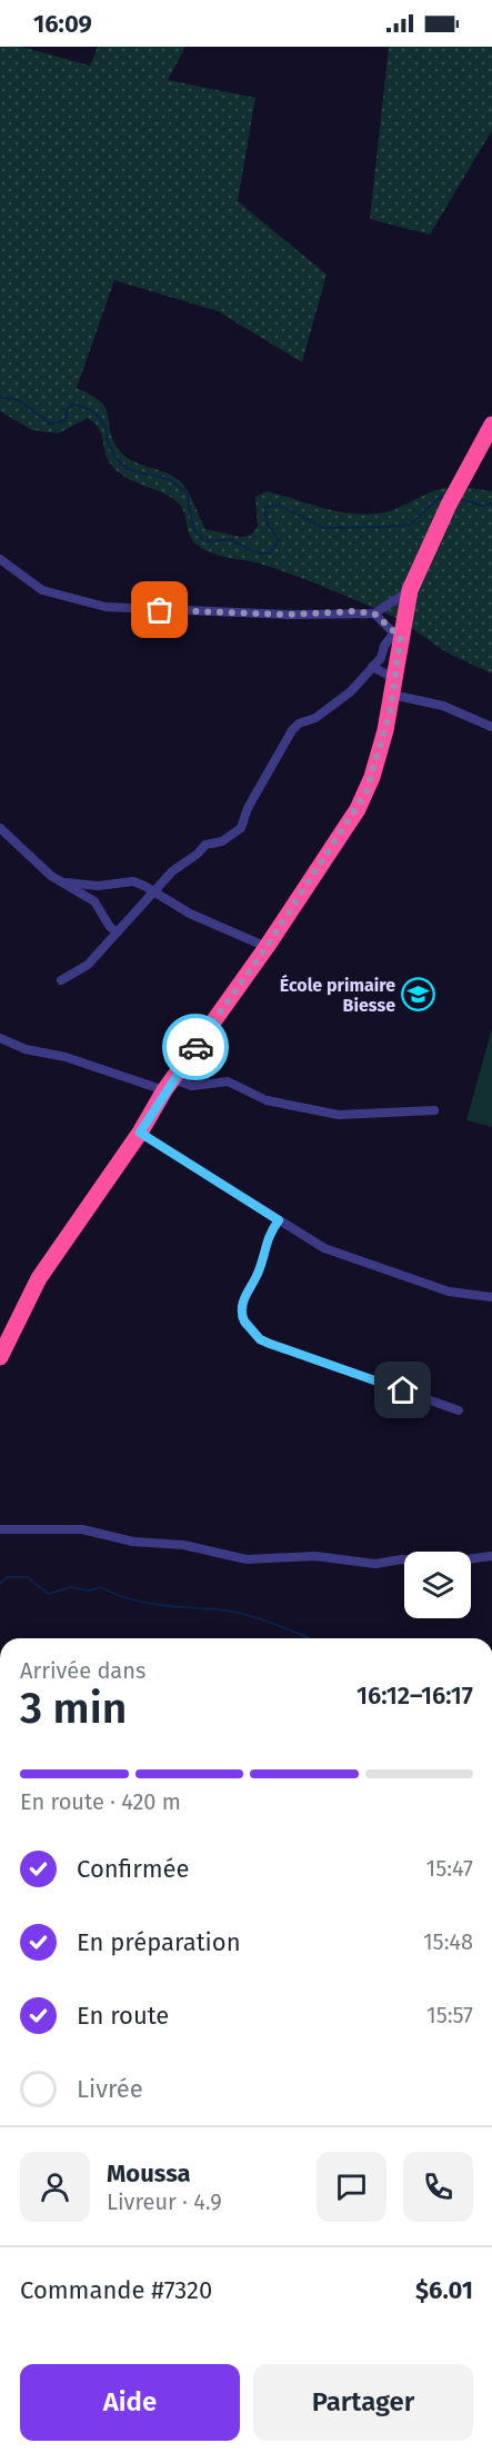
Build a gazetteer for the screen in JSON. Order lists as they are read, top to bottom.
{
  "places": {
    "school or university": ["École primaire Biesse"]
  },
  "page": {
    "status": "16:09",
    "heading": ["3 min", "Arrivée dans", "16:12–16:17"],
    "panel": [
      "Moussa",
      "Livreur · 4.9",
      "Commande #7320",
      "$6.01"
    ],
    "bar": "En route · 420 m",
    "list": [
      ["Confirmée", "15:47"],
      ["En préparation", "15:48"],
      ["En route", "15:57"],
      "Livrée"
    ],
    "buttons": ["Aide", "Partager"]
  }
}
